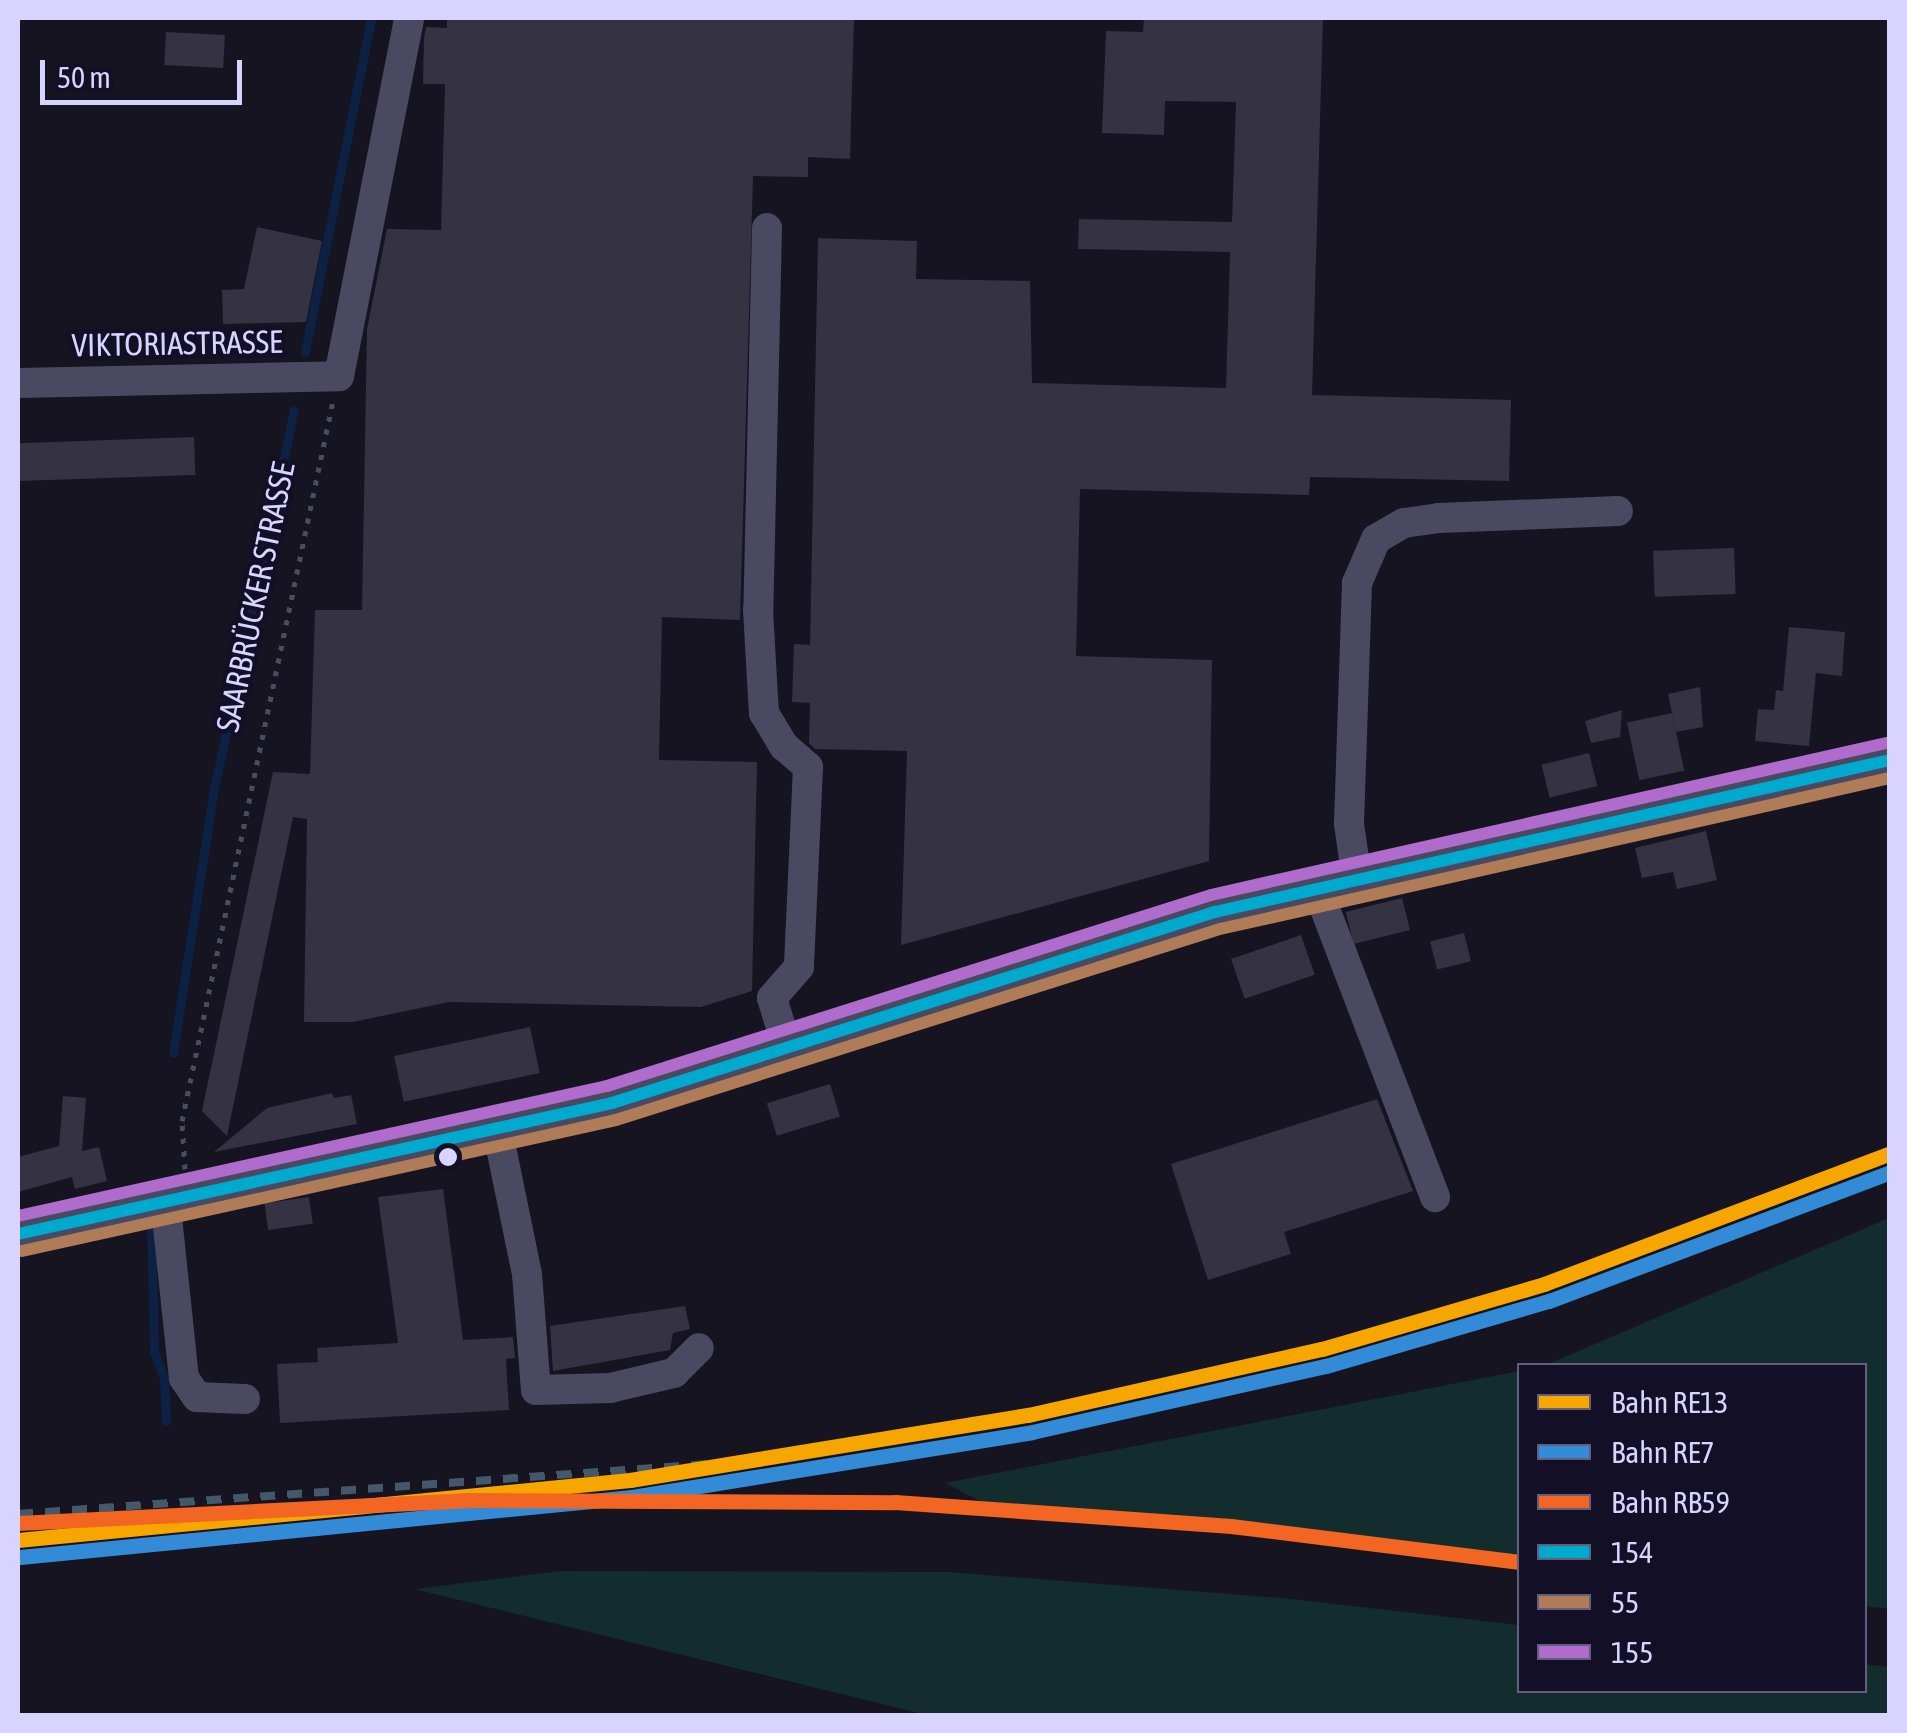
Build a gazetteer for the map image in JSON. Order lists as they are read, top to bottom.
{
  "streets": {
    "street": ["VIKTORIASTRASSE"],
    "path": ["SAARBRÜCKER STRASSE"]
  },
  "crossings": [
    ["VIKTORIASTRASSE", "SAARBRÜCKER STRASSE"]
  ],
  "lines": [
    "transit line 155",
    "transit line 154",
    "transit line 55",
    "rail line RE13",
    "rail line RE7",
    "rail line RB59"
  ],
  "legend": [
    "Bahn RE13",
    "Bahn RE7",
    "Bahn RB59",
    "154",
    "55",
    "155"
  ],
  "scale_bar": "50 m"
}
